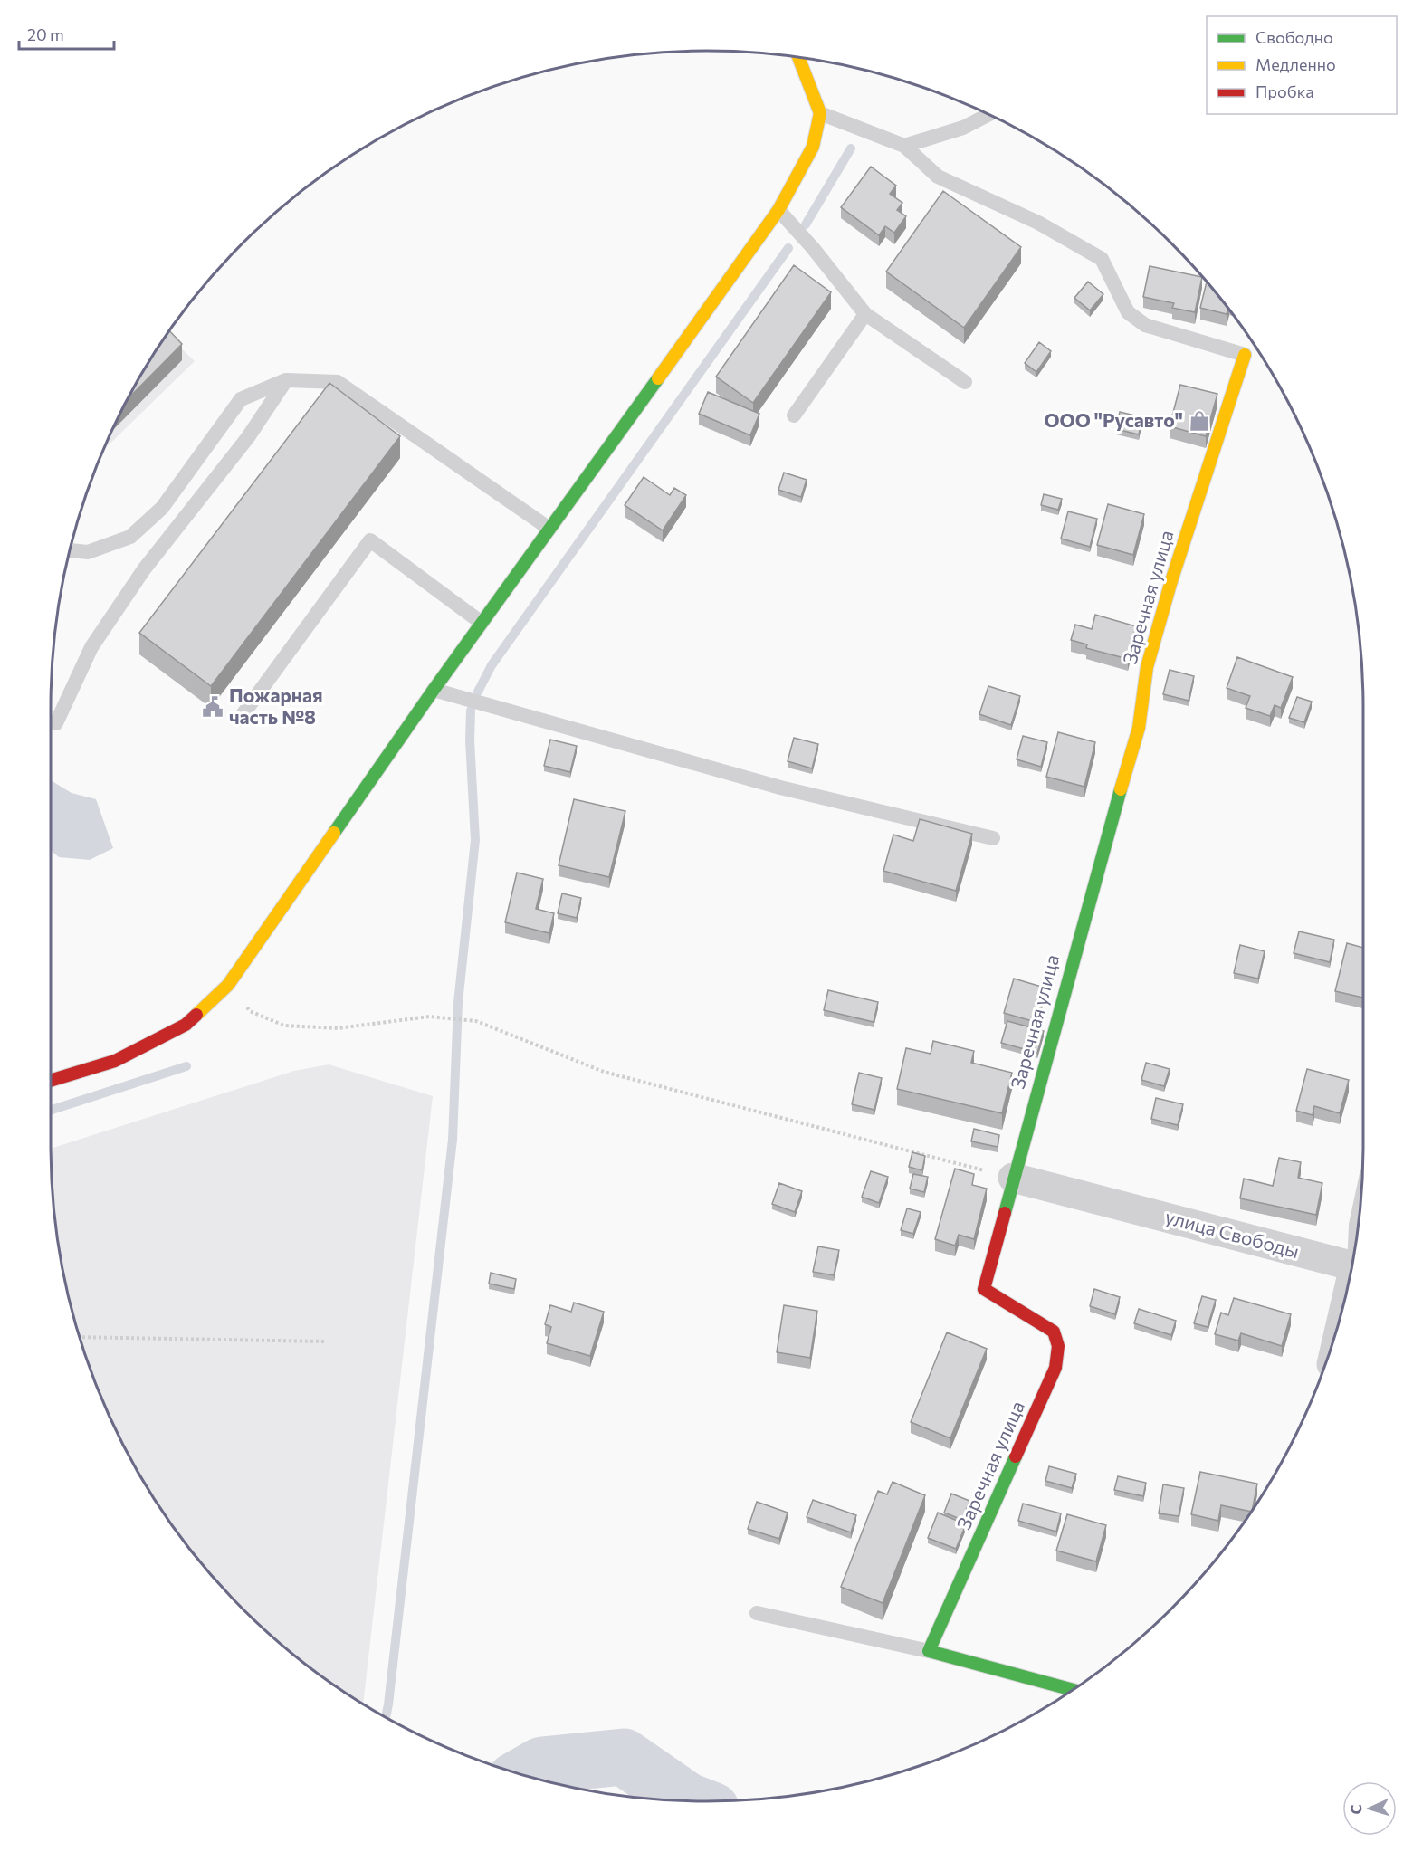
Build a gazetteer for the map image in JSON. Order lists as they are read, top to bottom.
{
  "streets": {
    "street": ["Заречная улица", "улица Свободы"]
  },
  "crossings": [
    ["Заречная улица", "улица Свободы"]
  ],
  "places": {
    "shop": ["ООО \"Русавто\""],
    "public building": ["Пожарная часть №8"]
  },
  "legend": ["Свободно", "Медленно", "Пробка"],
  "scale_bar": "20 m",
  "north": "left"
}
